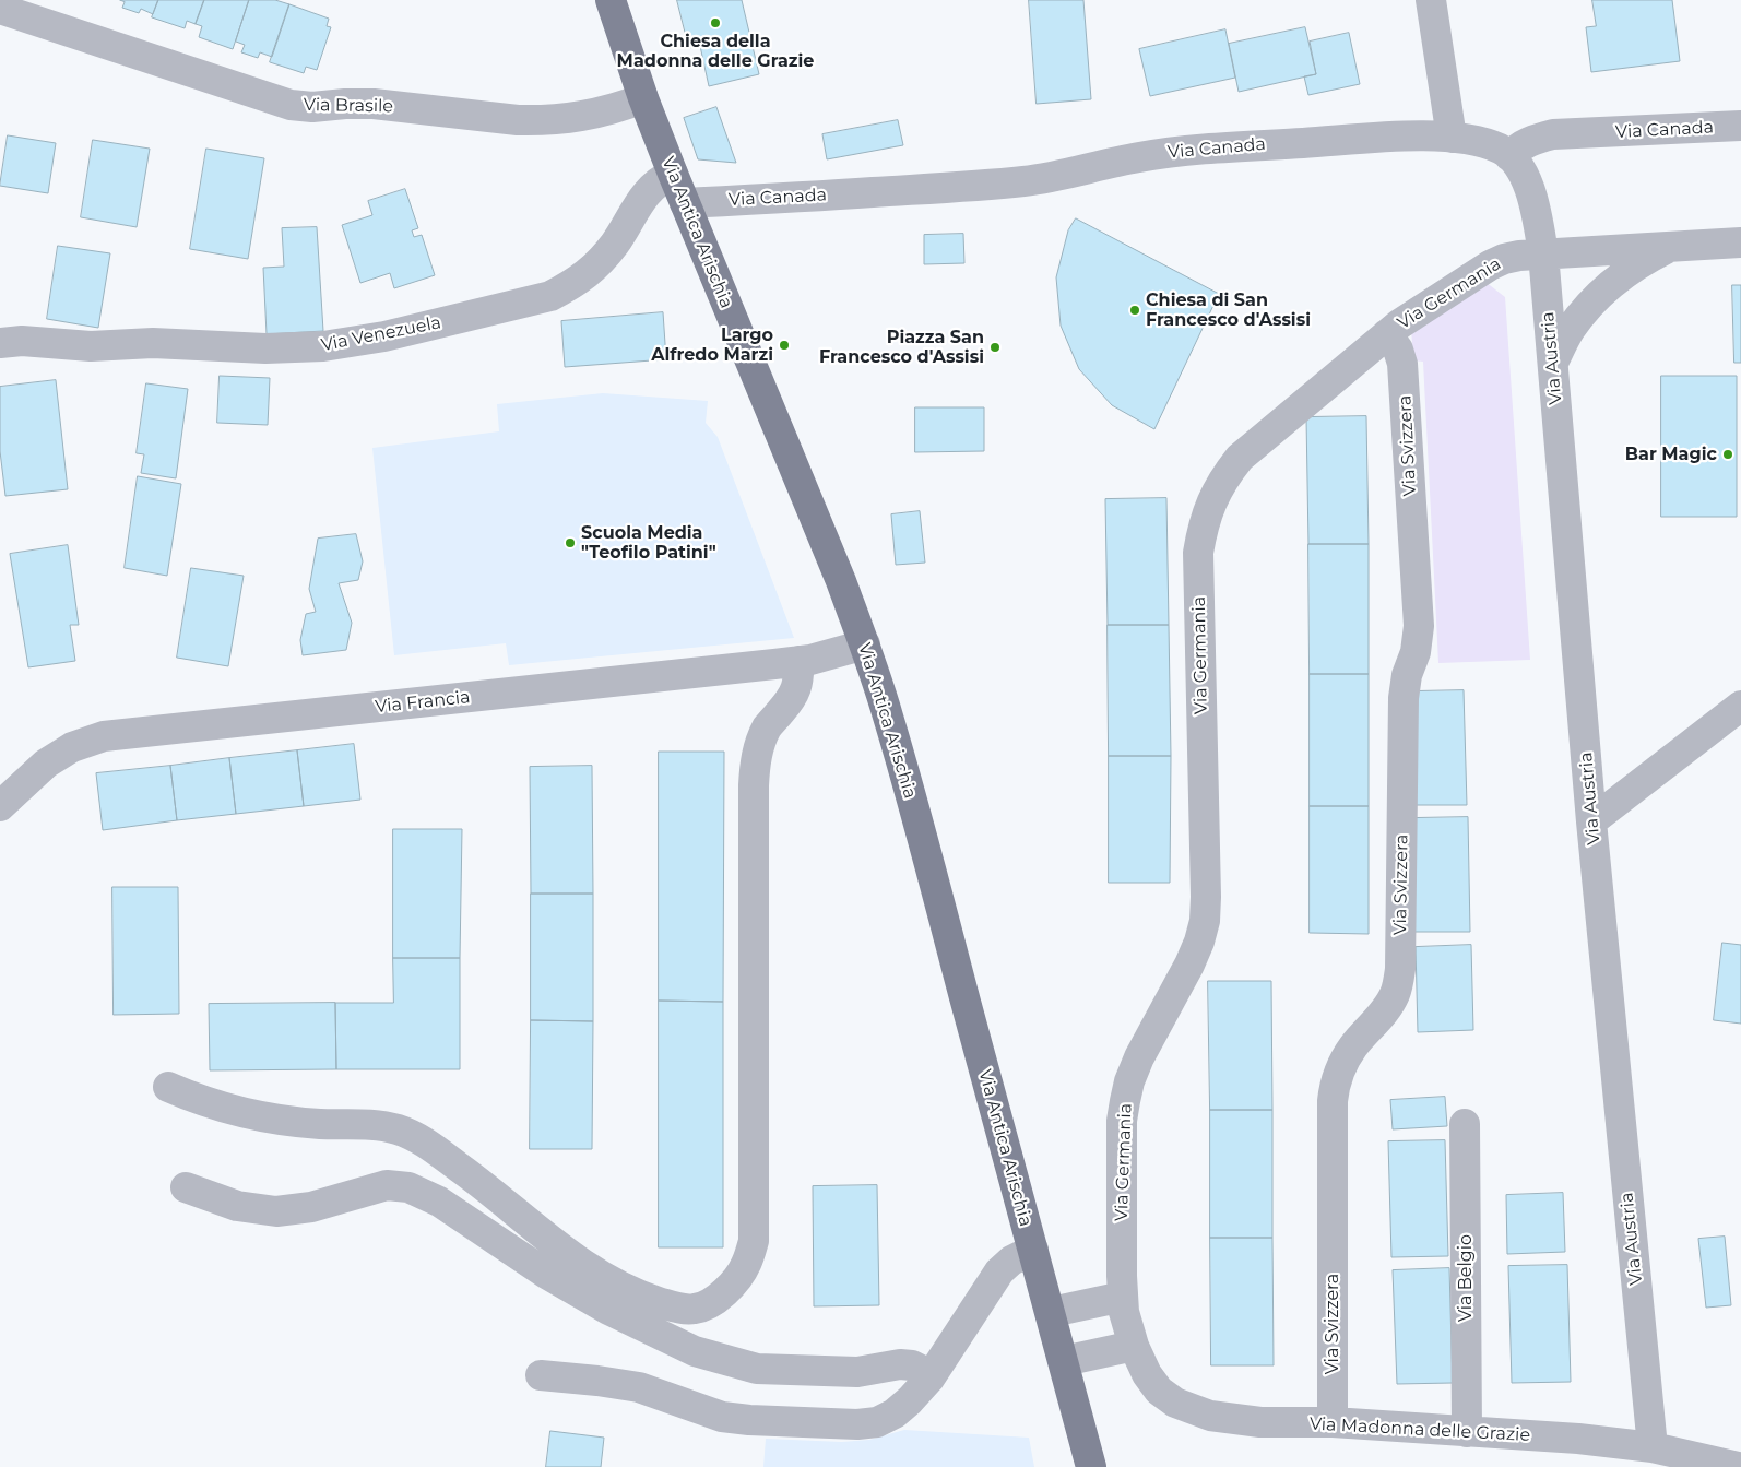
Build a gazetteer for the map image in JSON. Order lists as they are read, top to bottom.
{
  "streets": {
    "main road": ["Via Antica Arischia"],
    "street": [
      "Via Brasile",
      "Via Canada",
      "Via Germania",
      "Via Venezuela",
      "Via Austria",
      "Via Svizzera",
      "Via Francia",
      "Via Belgio",
      "Via Madonna delle Grazie"
    ]
  },
  "crossings": [
    ["Via Brasile", "Via Antica Arischia"],
    ["Via Canada", "Via Antica Arischia"],
    ["Via Canada", "Via Austria"],
    ["Via Antica Arischia", "Via Venezuela"],
    ["Via Antica Arischia", "Via Francia"],
    ["Via Germania", "Via Austria"],
    ["Via Germania", "Via Svizzera"],
    ["Via Germania", "Via Madonna delle Grazie"],
    ["Via Austria", "Via Madonna delle Grazie"],
    ["Via Svizzera", "Via Madonna delle Grazie"],
    ["Via Belgio", "Via Madonna delle Grazie"]
  ],
  "places": [
    "Chiesa della Madonna delle Grazie",
    "Chiesa di San Francesco d'Assisi",
    "Largo Alfredo Marzi",
    "Piazza San Francesco d'Assisi",
    "Bar Magic",
    "Scuola Media \"Teofilo Patini\""
  ]
}
